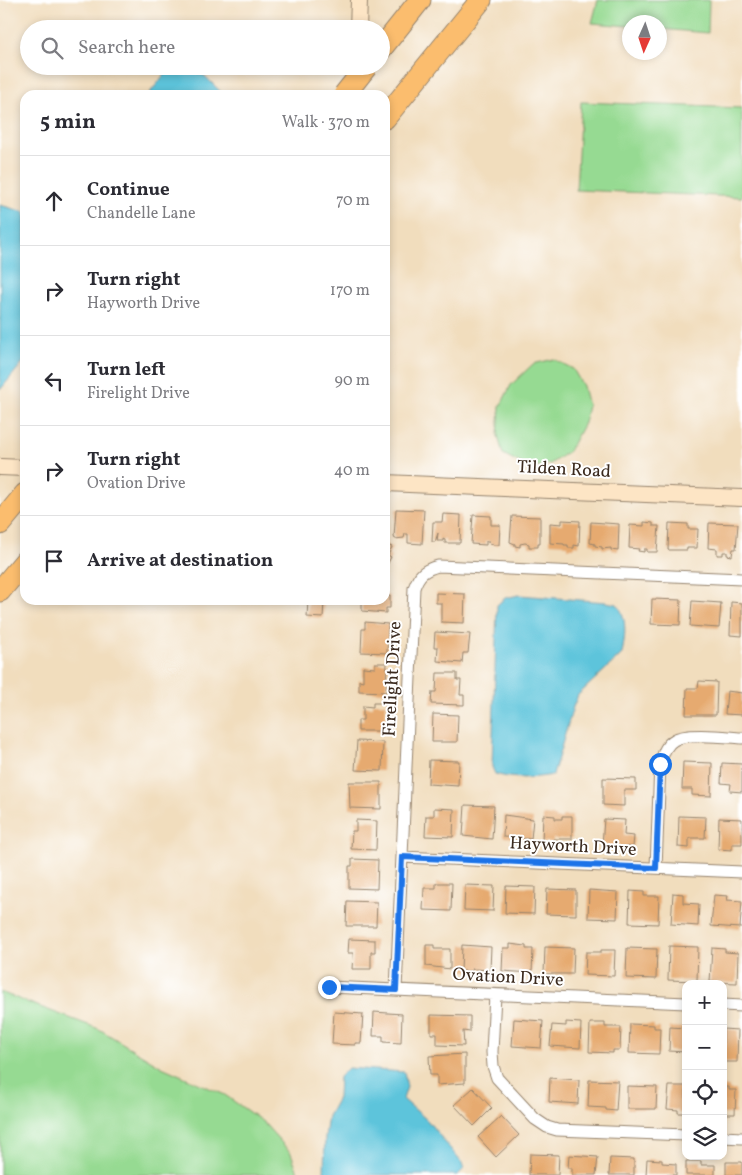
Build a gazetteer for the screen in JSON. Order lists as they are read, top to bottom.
{
  "streets": {
    "street": [
      "Tilden Road",
      "Firelight Drive",
      "Hayworth Drive",
      "Ovation Drive"
    ]
  },
  "crossings": [
    ["Firelight Drive", "Hayworth Drive"],
    ["Firelight Drive", "Ovation Drive"]
  ],
  "north": "bottom",
  "page": {
    "search": "Search here",
    "heading": ["5 min", "Walk · 370 m"],
    "list": [
      ["Continue", "Chandelle Lane", "70 m"],
      ["Turn right", "Hayworth Drive", "170 m"],
      ["Turn left", "Firelight Drive", "90 m"],
      ["Turn right", "Ovation Drive", "40 m"],
      "Arrive at destination"
    ],
    "map_buttons": ["+", "−"]
  }
}
